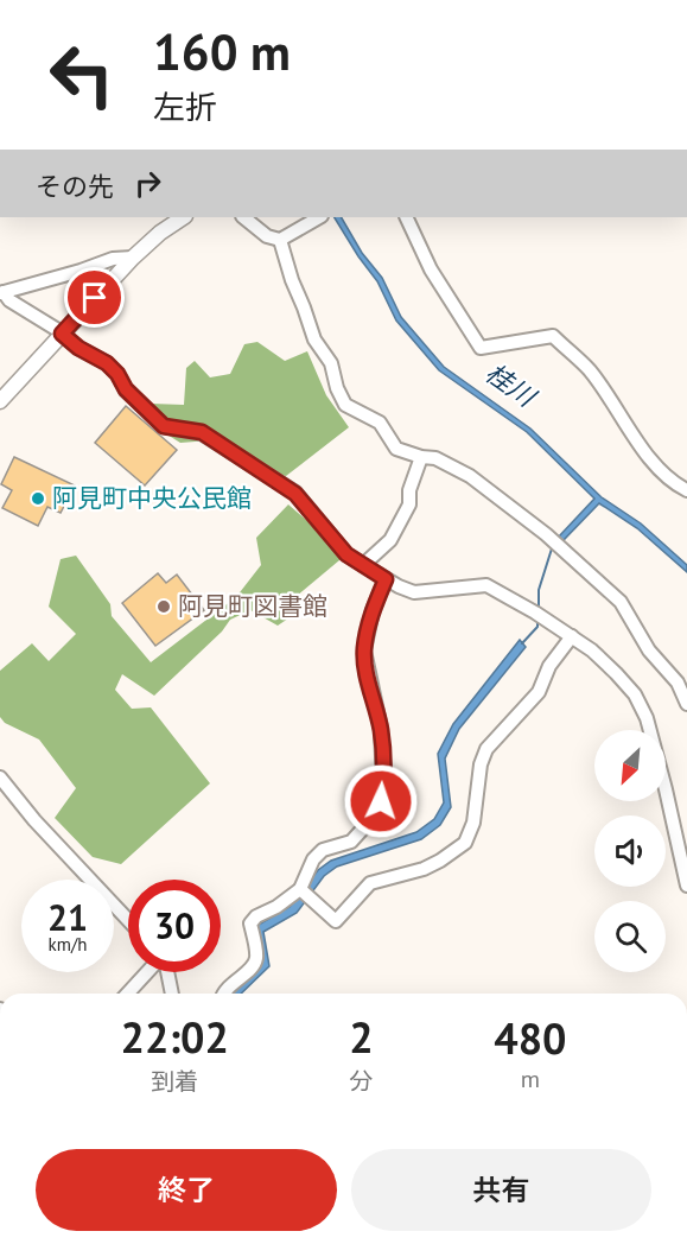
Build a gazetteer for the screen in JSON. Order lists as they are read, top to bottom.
{
  "water": ["桂川"],
  "places": ["阿見町中央公民館", "阿見町図書館"],
  "north": "bottom left",
  "page": {
    "turn": ["160 m", "左折"],
    "then": "その先",
    "speed": "21 km/h",
    "limit": "30",
    "eta": [
      "22:02",
      "到着",
      "2",
      "分",
      "480",
      "m"
    ],
    "buttons": ["終了", "共有"]
  }
}
